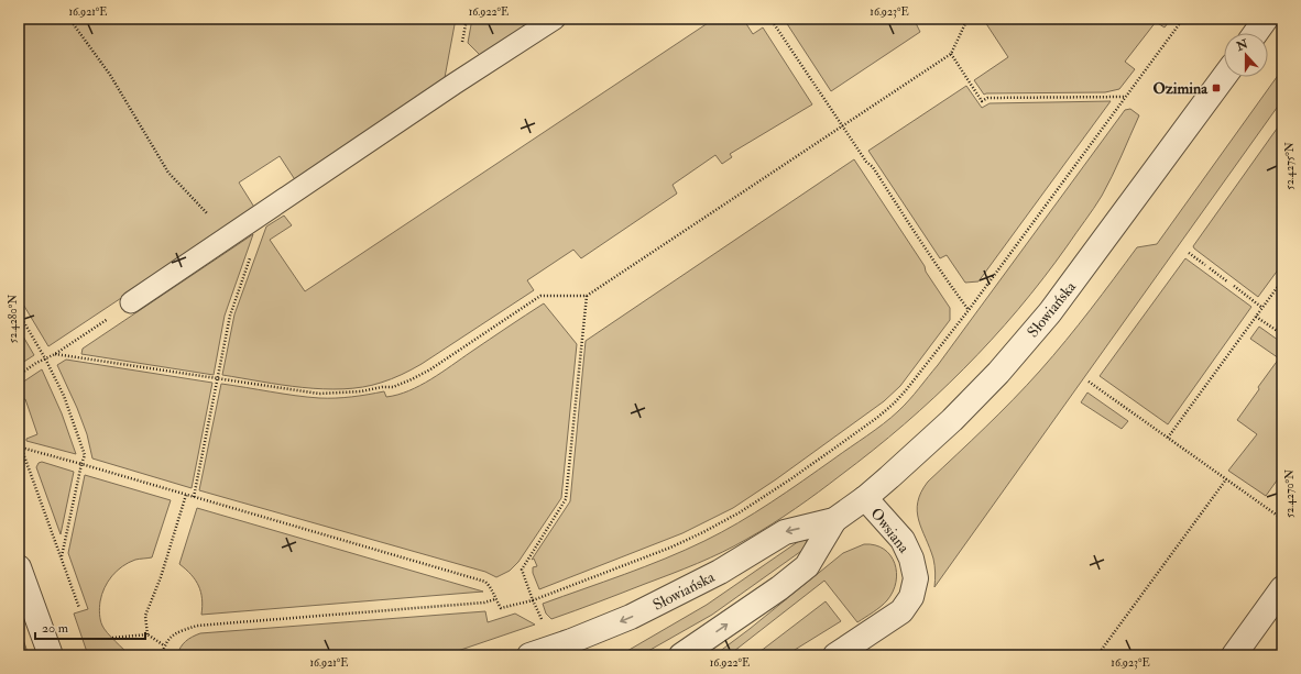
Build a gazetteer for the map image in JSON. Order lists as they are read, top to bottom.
{
  "streets": {
    "street": ["Słowiańska", "Owsiana"]
  },
  "crossings": [
    ["Słowiańska", "Owsiana"]
  ],
  "places": {
    "transit": ["Ozimina"]
  },
  "scale_bar": "20 m",
  "north": "top",
  "coordinates": [
    "16.921°E",
    "16.922°E",
    "16.923°E",
    "52.4275°N",
    "52.4280°N",
    "52.4270°N"
  ]
}
